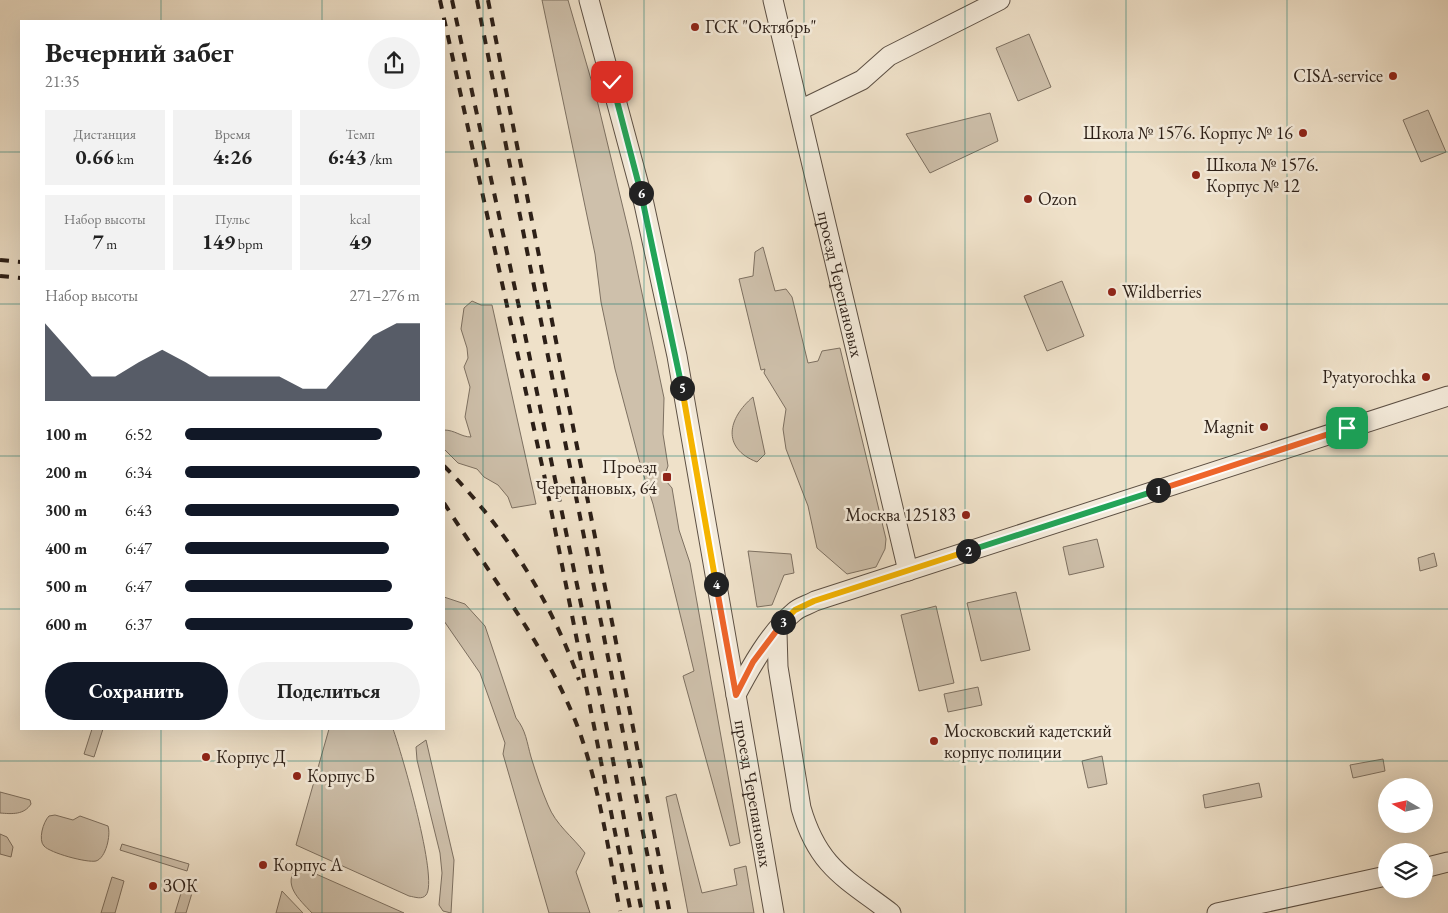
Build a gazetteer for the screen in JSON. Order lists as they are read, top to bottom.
{
  "streets": {
    "street": ["проезд Черепановых"]
  },
  "places": {
    "other": [
      "ГСК \"Октябрь\"",
      "CISA-service",
      "Школа № 1576. Корпус № 16",
      "Школа № 1576. Корпус № 12",
      "Ozon",
      "Wildberries",
      "Pyatyorochka",
      "Magnit",
      "Москва 125183",
      "Московский кадетский корпус полиции",
      "Корпус Д",
      "Корпус Б",
      "Корпус А",
      "ЗОК"
    ],
    "transit": ["Проезд Черепановых, 64"]
  },
  "north": "left",
  "page": {
    "heading": ["Вечерний забег", "21:35"],
    "stats": [
      ["Дистанция", "0.66 km"],
      ["Время", "4:26"],
      ["Темп", "6:43 /km"],
      ["Набор высоты", "7 m"],
      ["Пульс", "149 bpm"],
      ["kcal", "49"]
    ],
    "pins": [
      "6",
      "5",
      "1",
      "2",
      "4",
      "3"
    ],
    "chart": ["Набор высоты", "271–276 m"],
    "list": [
      {
        "name": "100 m",
        "note": "6:52"
      },
      {
        "name": "200 m",
        "note": "6:34"
      },
      {
        "name": "300 m",
        "note": "6:43"
      },
      {
        "name": "400 m",
        "note": "6:47"
      },
      {
        "name": "500 m",
        "note": "6:47"
      },
      {
        "name": "600 m",
        "note": "6:37"
      }
    ],
    "buttons": ["Сохранить", "Поделиться"]
  }
}
